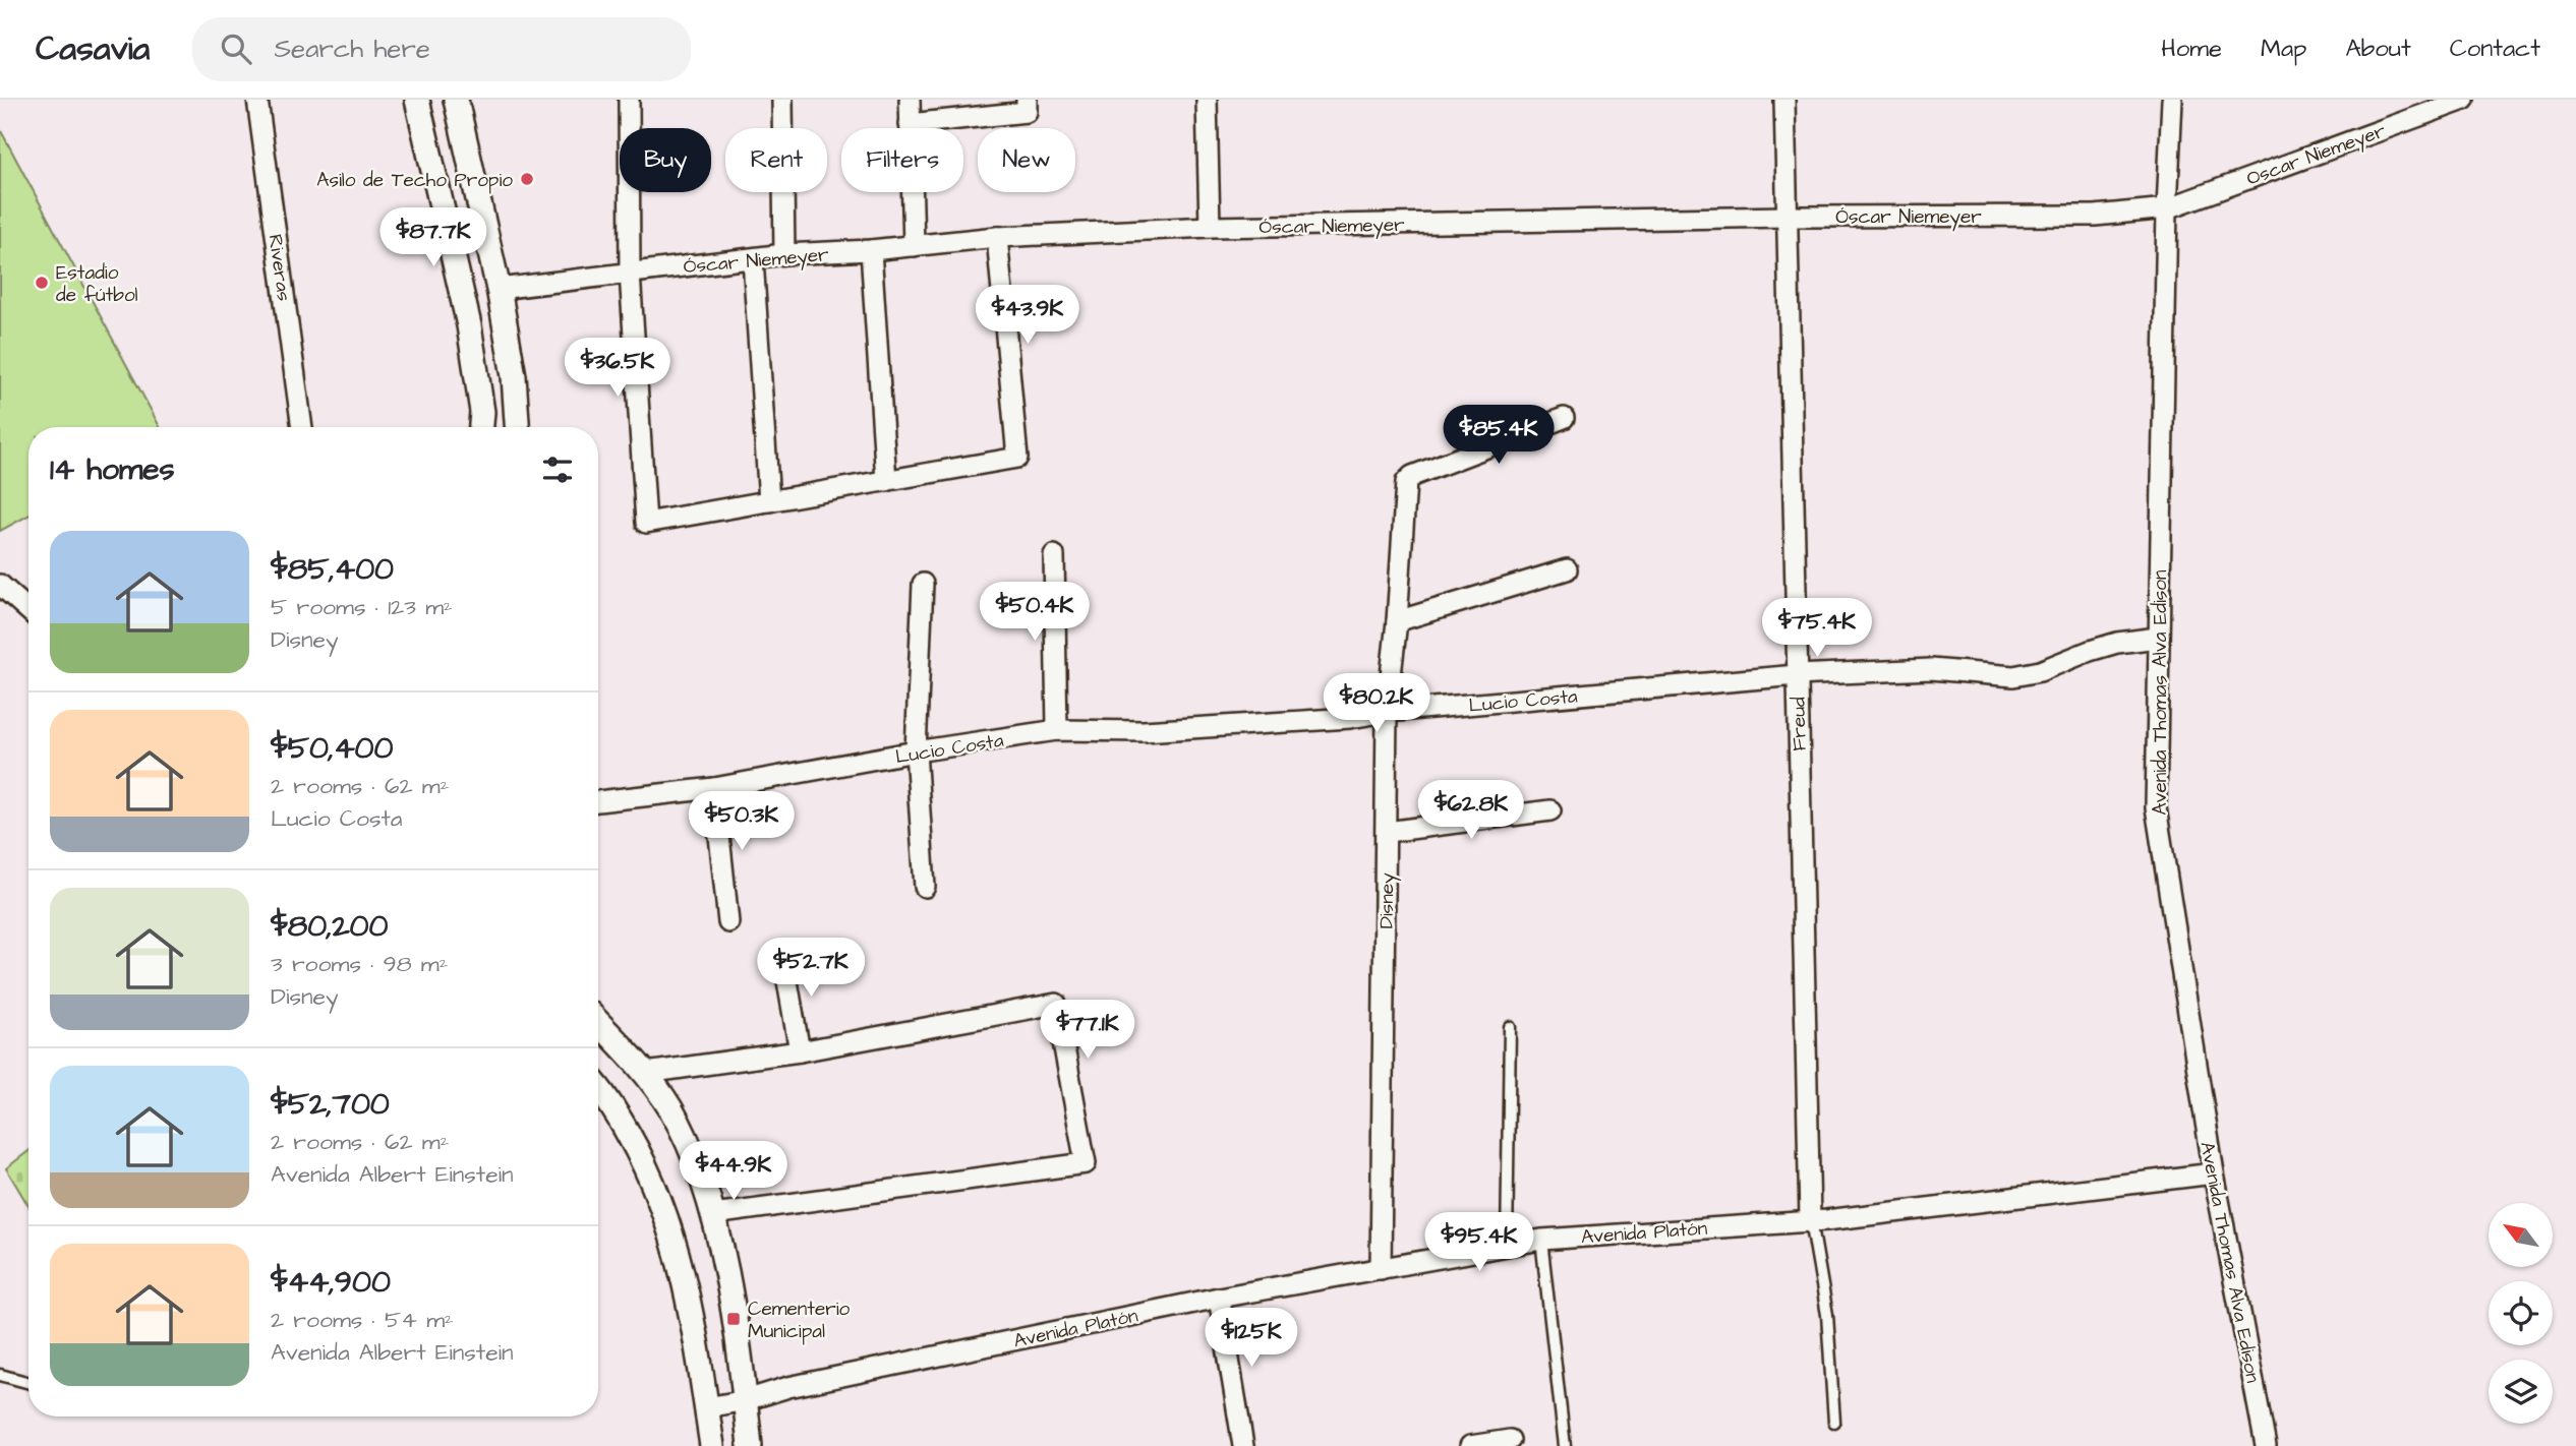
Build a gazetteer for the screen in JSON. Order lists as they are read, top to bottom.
{
  "streets": {
    "street": [
      "Oscar Niemeyer",
      "Óscar Niemeyer",
      "Riveras",
      "Avenida Thomas Alva Edison",
      "Lucio Costa",
      "Freud",
      "Disney",
      "Avenida Platón"
    ]
  },
  "crossings": [
    ["Oscar Niemeyer", "Óscar Niemeyer"],
    ["Oscar Niemeyer", "Avenida Thomas Alva Edison"],
    ["Óscar Niemeyer", "Avenida Thomas Alva Edison"],
    ["Óscar Niemeyer", "Freud"],
    ["Avenida Thomas Alva Edison", "Lucio Costa"],
    ["Avenida Thomas Alva Edison", "Avenida Platón"],
    ["Lucio Costa", "Freud"],
    ["Lucio Costa", "Disney"],
    ["Freud", "Avenida Platón"],
    ["Disney", "Avenida Platón"]
  ],
  "places": {
    "other": ["Asilo de Techo Propio", "Estadio de fútbol"],
    "transit": ["Cementerio Municipal"]
  },
  "north": "top left",
  "page": {
    "header": "Casavia",
    "search": "Search here",
    "nav": [
      "Home",
      "Map",
      "About",
      "Contact"
    ],
    "chip": [
      "Buy",
      "Rent",
      "Filters",
      "New"
    ],
    "price": [
      "$87.7K",
      "$43.9K",
      "$36.5K",
      "$85.4K",
      "$50.4K",
      "$75.4K",
      "$80.2K",
      "$62.8K",
      "$50.3K",
      "$52.7K",
      "$77.1K",
      "$44.9K",
      "$95.4K",
      "$125K"
    ],
    "heading": "14 homes",
    "list": [
      {
        "name": "$85,400",
        "note": "5 rooms · 123 m² · Disney"
      },
      {
        "name": "$50,400",
        "note": "2 rooms · 62 m² · Lucio Costa"
      },
      {
        "name": "$80,200",
        "note": "3 rooms · 98 m² · Disney"
      },
      {
        "name": "$52,700",
        "note": "2 rooms · 62 m² · Avenida Albert Einstein"
      },
      {
        "name": "$44,900",
        "note": "2 rooms · 54 m² · Avenida Albert Einstein"
      }
    ]
  }
}
